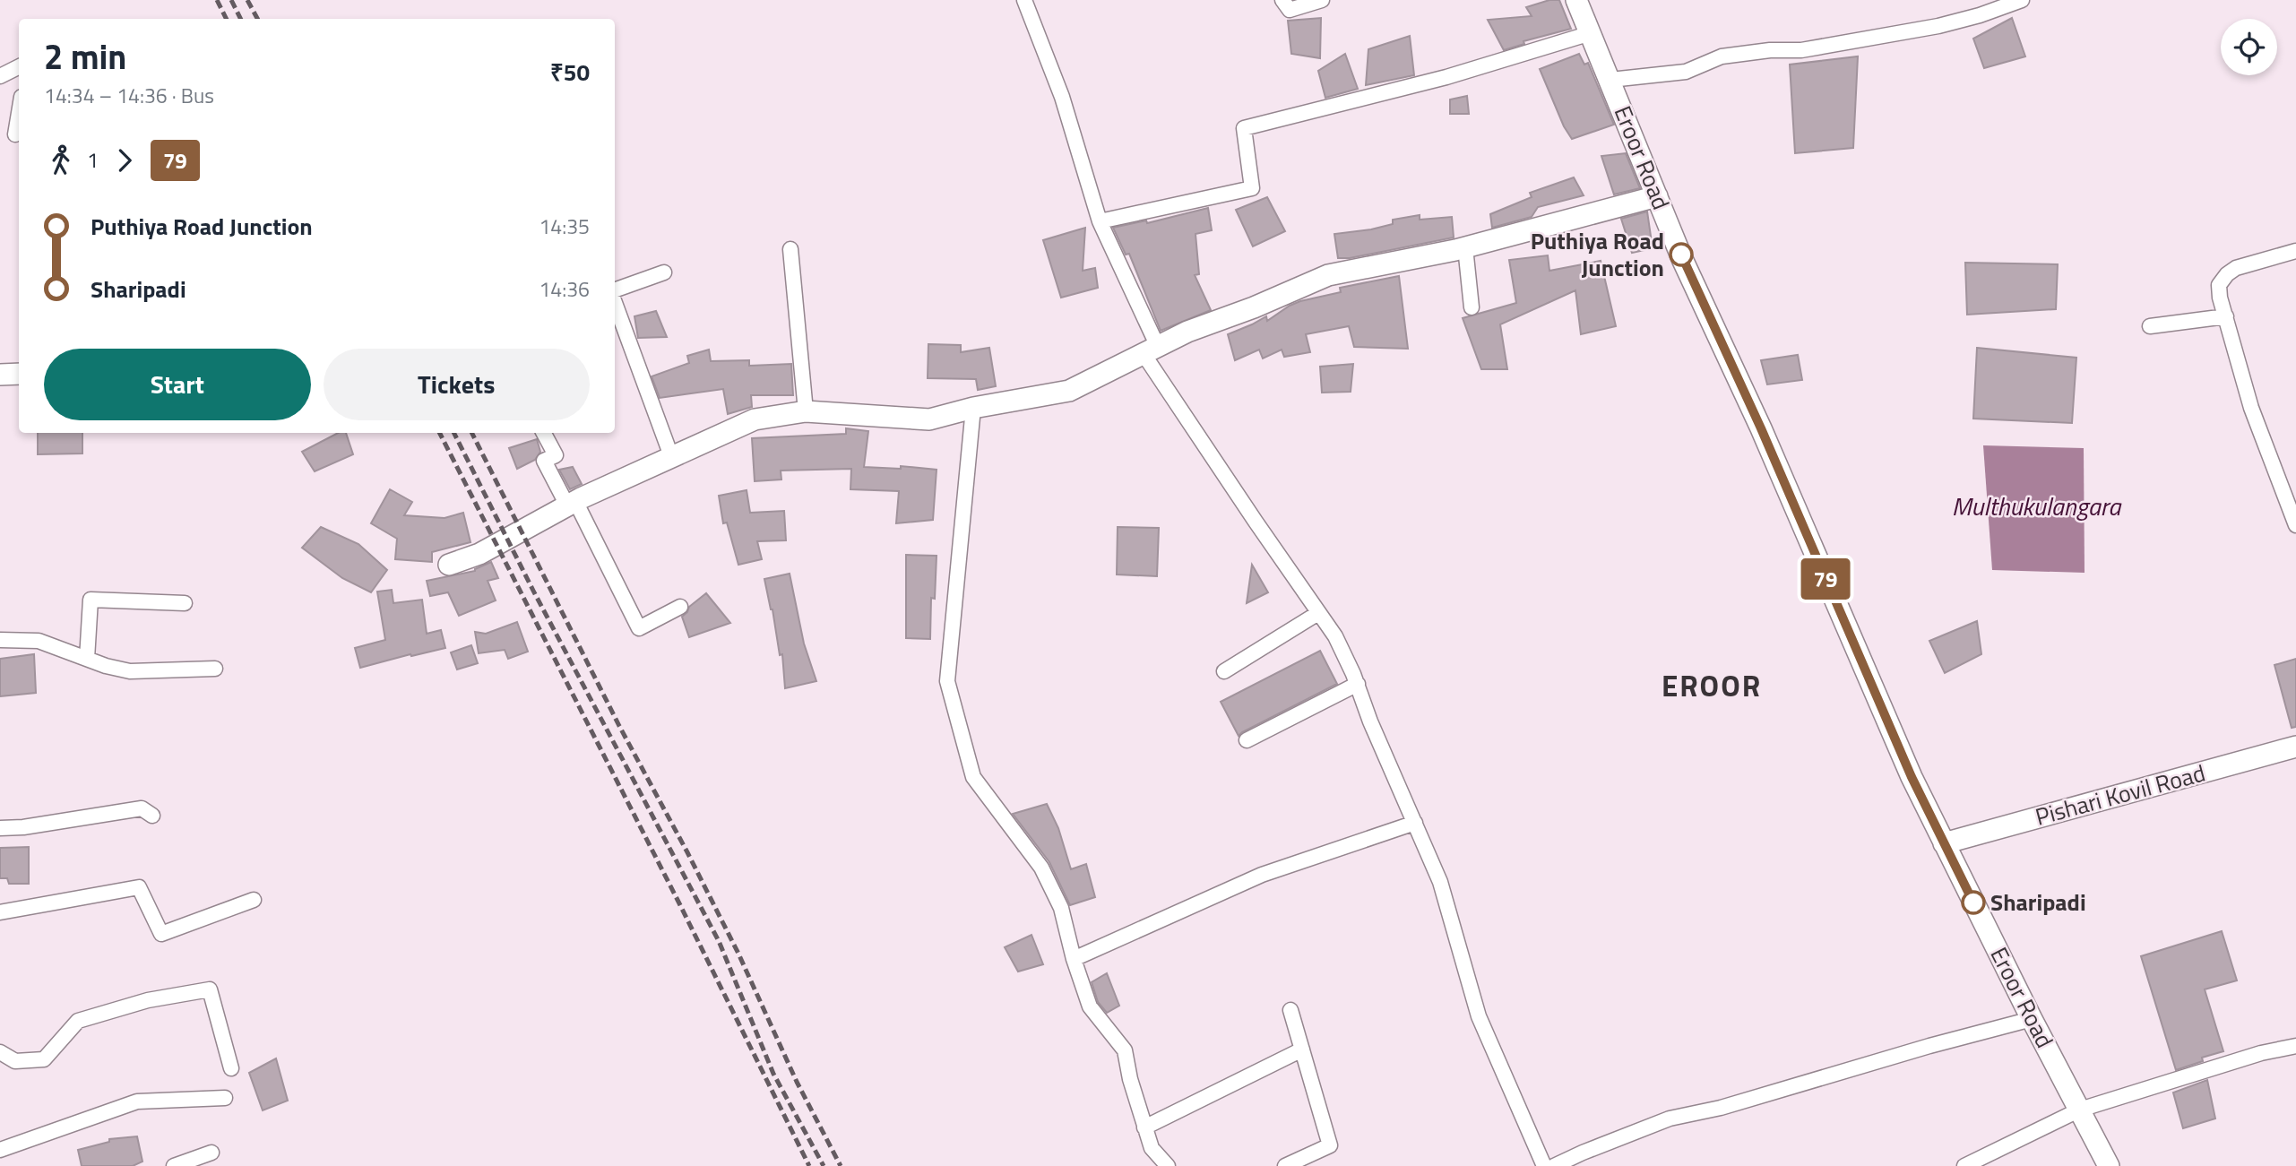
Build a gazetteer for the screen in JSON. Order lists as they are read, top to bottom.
{
  "streets": {
    "main road": ["Eroor Road", "Pishari Kovil Road"]
  },
  "crossings": [
    ["Eroor Road", "Pishari Kovil Road"]
  ],
  "districts": ["EROOR"],
  "water": ["Multhukulangara"],
  "places": ["Puthiya Road Junction", "Sharipadi"],
  "lines": ["bus line 79"],
  "page": {
    "on_map": "79",
    "heading": ["2 min", "14:34 – 14:36 · Bus", "₹50"],
    "legs": ["1", "79"],
    "list": [
      {
        "name": "Puthiya Road Junction",
        "value": "14:35"
      },
      {
        "name": "Sharipadi",
        "value": "14:36"
      }
    ],
    "buttons": ["Start", "Tickets"]
  }
}
